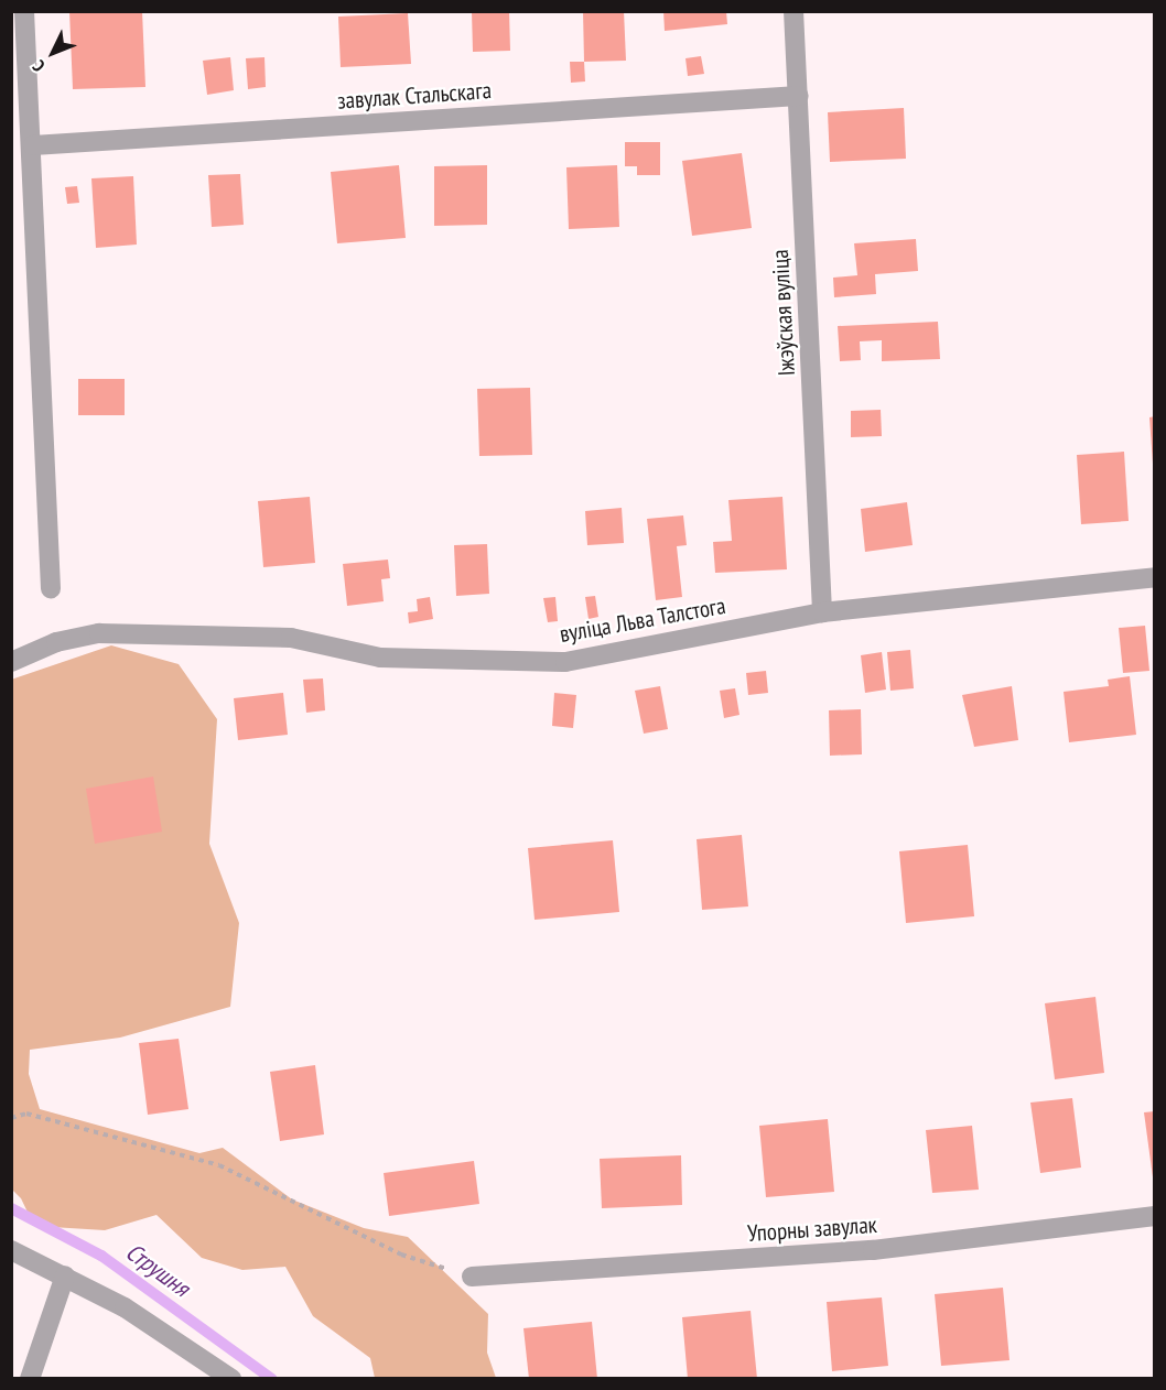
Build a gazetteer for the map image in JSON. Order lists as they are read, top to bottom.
{
  "streets": {
    "street": [
      "завулак Стальскага",
      "Іжэўская вуліца",
      "вуліца Льва Талстога",
      "Упорны завулак"
    ]
  },
  "crossings": [
    ["завулак Стальскага", "Іжэўская вуліца"],
    ["Іжэўская вуліца", "вуліца Льва Талстога"]
  ],
  "water": ["Струшня"],
  "north": "bottom left"
}
